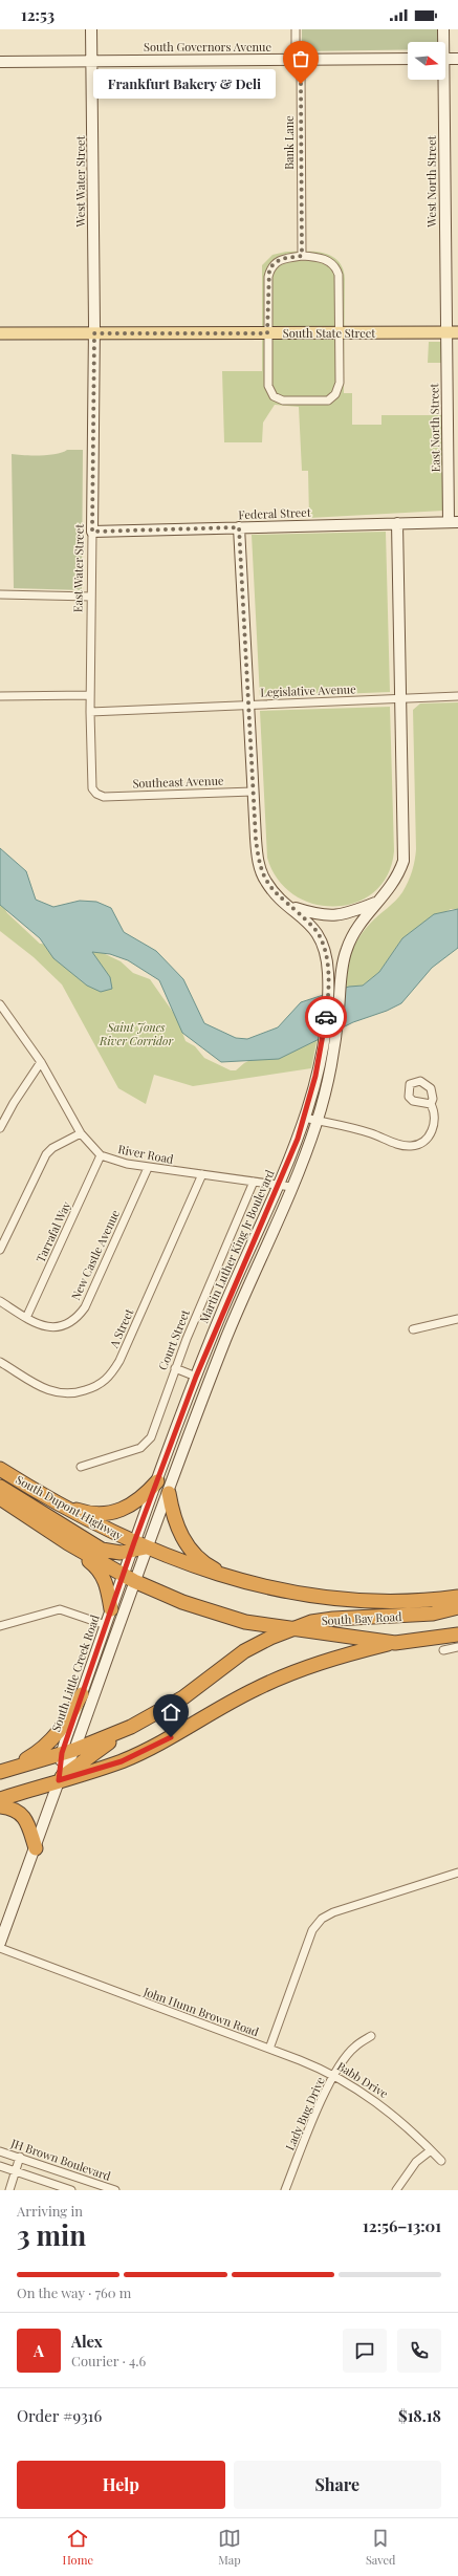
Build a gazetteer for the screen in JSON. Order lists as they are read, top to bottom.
{
  "streets": {
    "highway": ["South Dupont Highway", "South Bay Road"],
    "main road": ["South State Street"],
    "street": [
      "South Governors Avenue",
      "Bank Lane",
      "West Water Street",
      "West North Street",
      "East North Street",
      "Federal Street",
      "East Water Street",
      "Legislative Avenue",
      "Southeast Avenue",
      "River Road",
      "Tarrafal Way",
      "Martin Luther King Jr Boulevard",
      "New Castle Avenue",
      "A Street",
      "Court Street",
      "South Little Creek Road",
      "John Hunn Brown Road",
      "Babb Drive",
      "Lady Bug Drive",
      "JH Brown Boulevard"
    ]
  },
  "crossings": [
    ["South Governors Avenue", "Bank Lane"],
    ["South Governors Avenue", "West Water Street"],
    ["West Water Street", "South State Street"],
    ["West Water Street", "East Water Street"],
    ["West North Street", "South State Street"],
    ["West North Street", "East North Street"],
    ["South State Street", "East North Street"],
    ["South State Street", "East Water Street"],
    ["East North Street", "Federal Street"],
    ["Federal Street", "East Water Street"],
    ["East Water Street", "Legislative Avenue"],
    ["East Water Street", "Southeast Avenue"],
    ["River Road", "Tarrafal Way"],
    ["River Road", "Martin Luther King Jr Boulevard"],
    ["River Road", "New Castle Avenue"],
    ["River Road", "A Street"],
    ["River Road", "Court Street"],
    ["Tarrafal Way", "New Castle Avenue"],
    ["Martin Luther King Jr Boulevard", "South Dupont Highway"],
    ["South Bay Road", "South Little Creek Road"],
    ["John Hunn Brown Road", "Babb Drive"],
    ["Babb Drive", "Lady Bug Drive"]
  ],
  "parks": ["Saint Jones River Corridor"],
  "places": ["Frankfurt Bakery & Deli"],
  "north": "right",
  "page": {
    "status": "12:53",
    "bubble": "Frankfurt Bakery & Deli",
    "heading": ["3 min", "Arriving in", "12:56–13:01"],
    "panel": [
      "Alex",
      "Courier · 4.6",
      "Order #9316",
      "$18.18"
    ],
    "bar": "On the way · 760 m",
    "round": "A",
    "buttons": ["Help", "Share"],
    "tabs": ["Home", "Map", "Saved"]
  }
}
